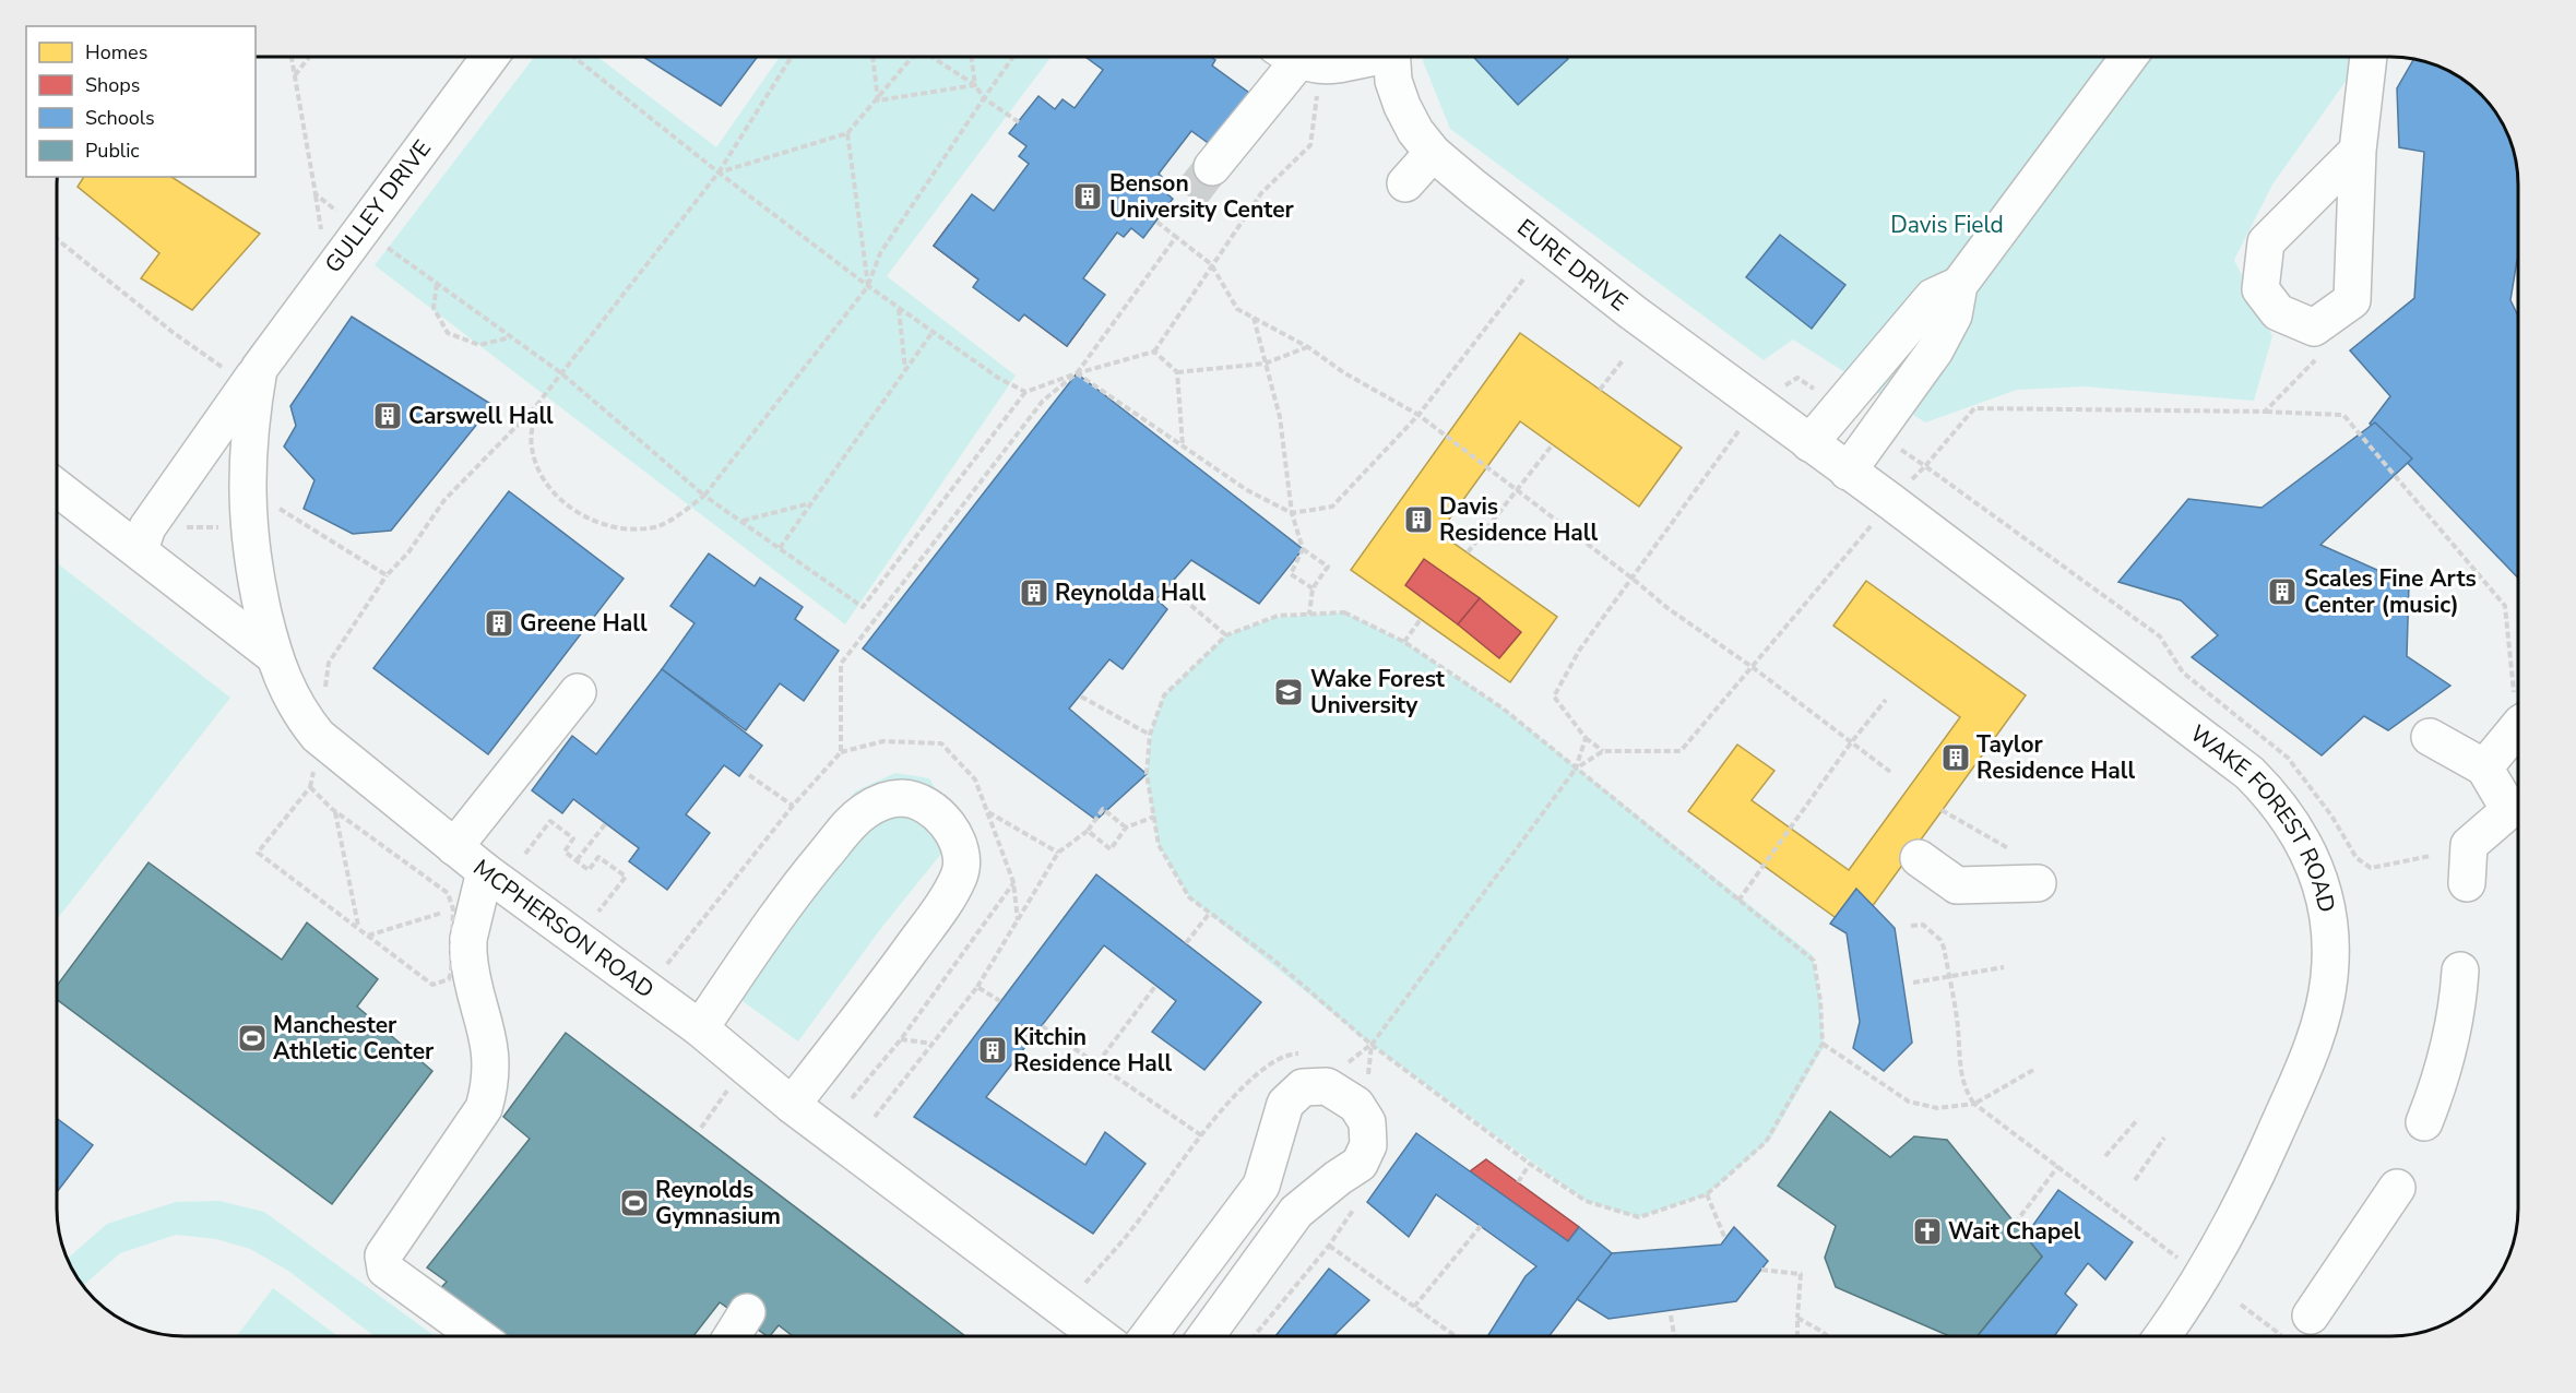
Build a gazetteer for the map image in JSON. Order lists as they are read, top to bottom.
{
  "streets": {
    "street": [
      "GULLEY DRIVE",
      "EURE DRIVE",
      "WAKE FOREST ROAD",
      "MCPHERSON ROAD"
    ]
  },
  "crossings": [
    ["GULLEY DRIVE", "MCPHERSON ROAD"],
    ["EURE DRIVE", "WAKE FOREST ROAD"]
  ],
  "parks": ["Davis Field"],
  "places": {
    "building": [
      "Benson University Center",
      "Carswell Hall",
      "Davis Residence Hall",
      "Scales Fine Arts Center (music)",
      "Reynolda Hall",
      "Greene Hall",
      "Taylor Residence Hall",
      "Kitchin Residence Hall"
    ],
    "school or university": ["Wake Forest University"],
    "sports": ["Manchester Athletic Center", "Reynolds Gymnasium"],
    "church": ["Wait Chapel"]
  },
  "legend": [
    "Homes",
    "Shops",
    "Schools",
    "Public"
  ]
}
